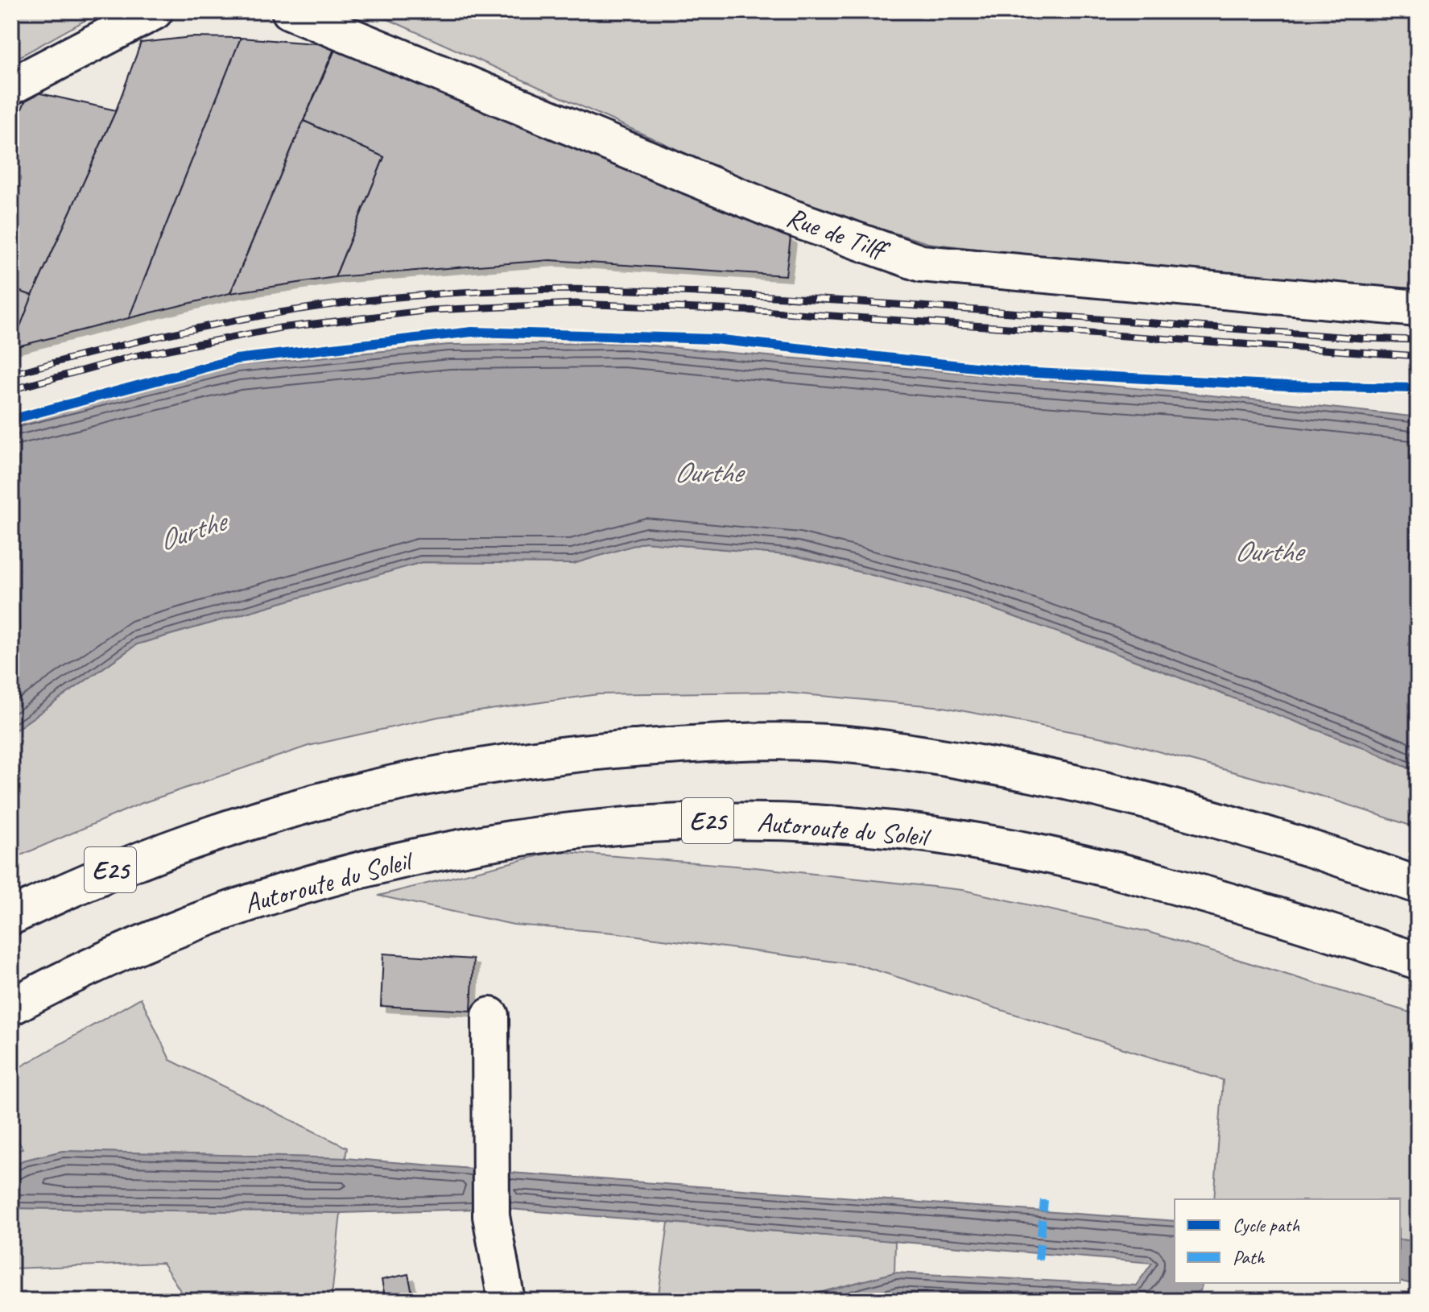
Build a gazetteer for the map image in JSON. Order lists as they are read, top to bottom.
{
  "streets": {
    "main road": ["Rue de Tilff", "E25", "Autoroute du Soleil"]
  },
  "water": ["Ourthe"],
  "legend": ["Cycle path", "Path"]
}
